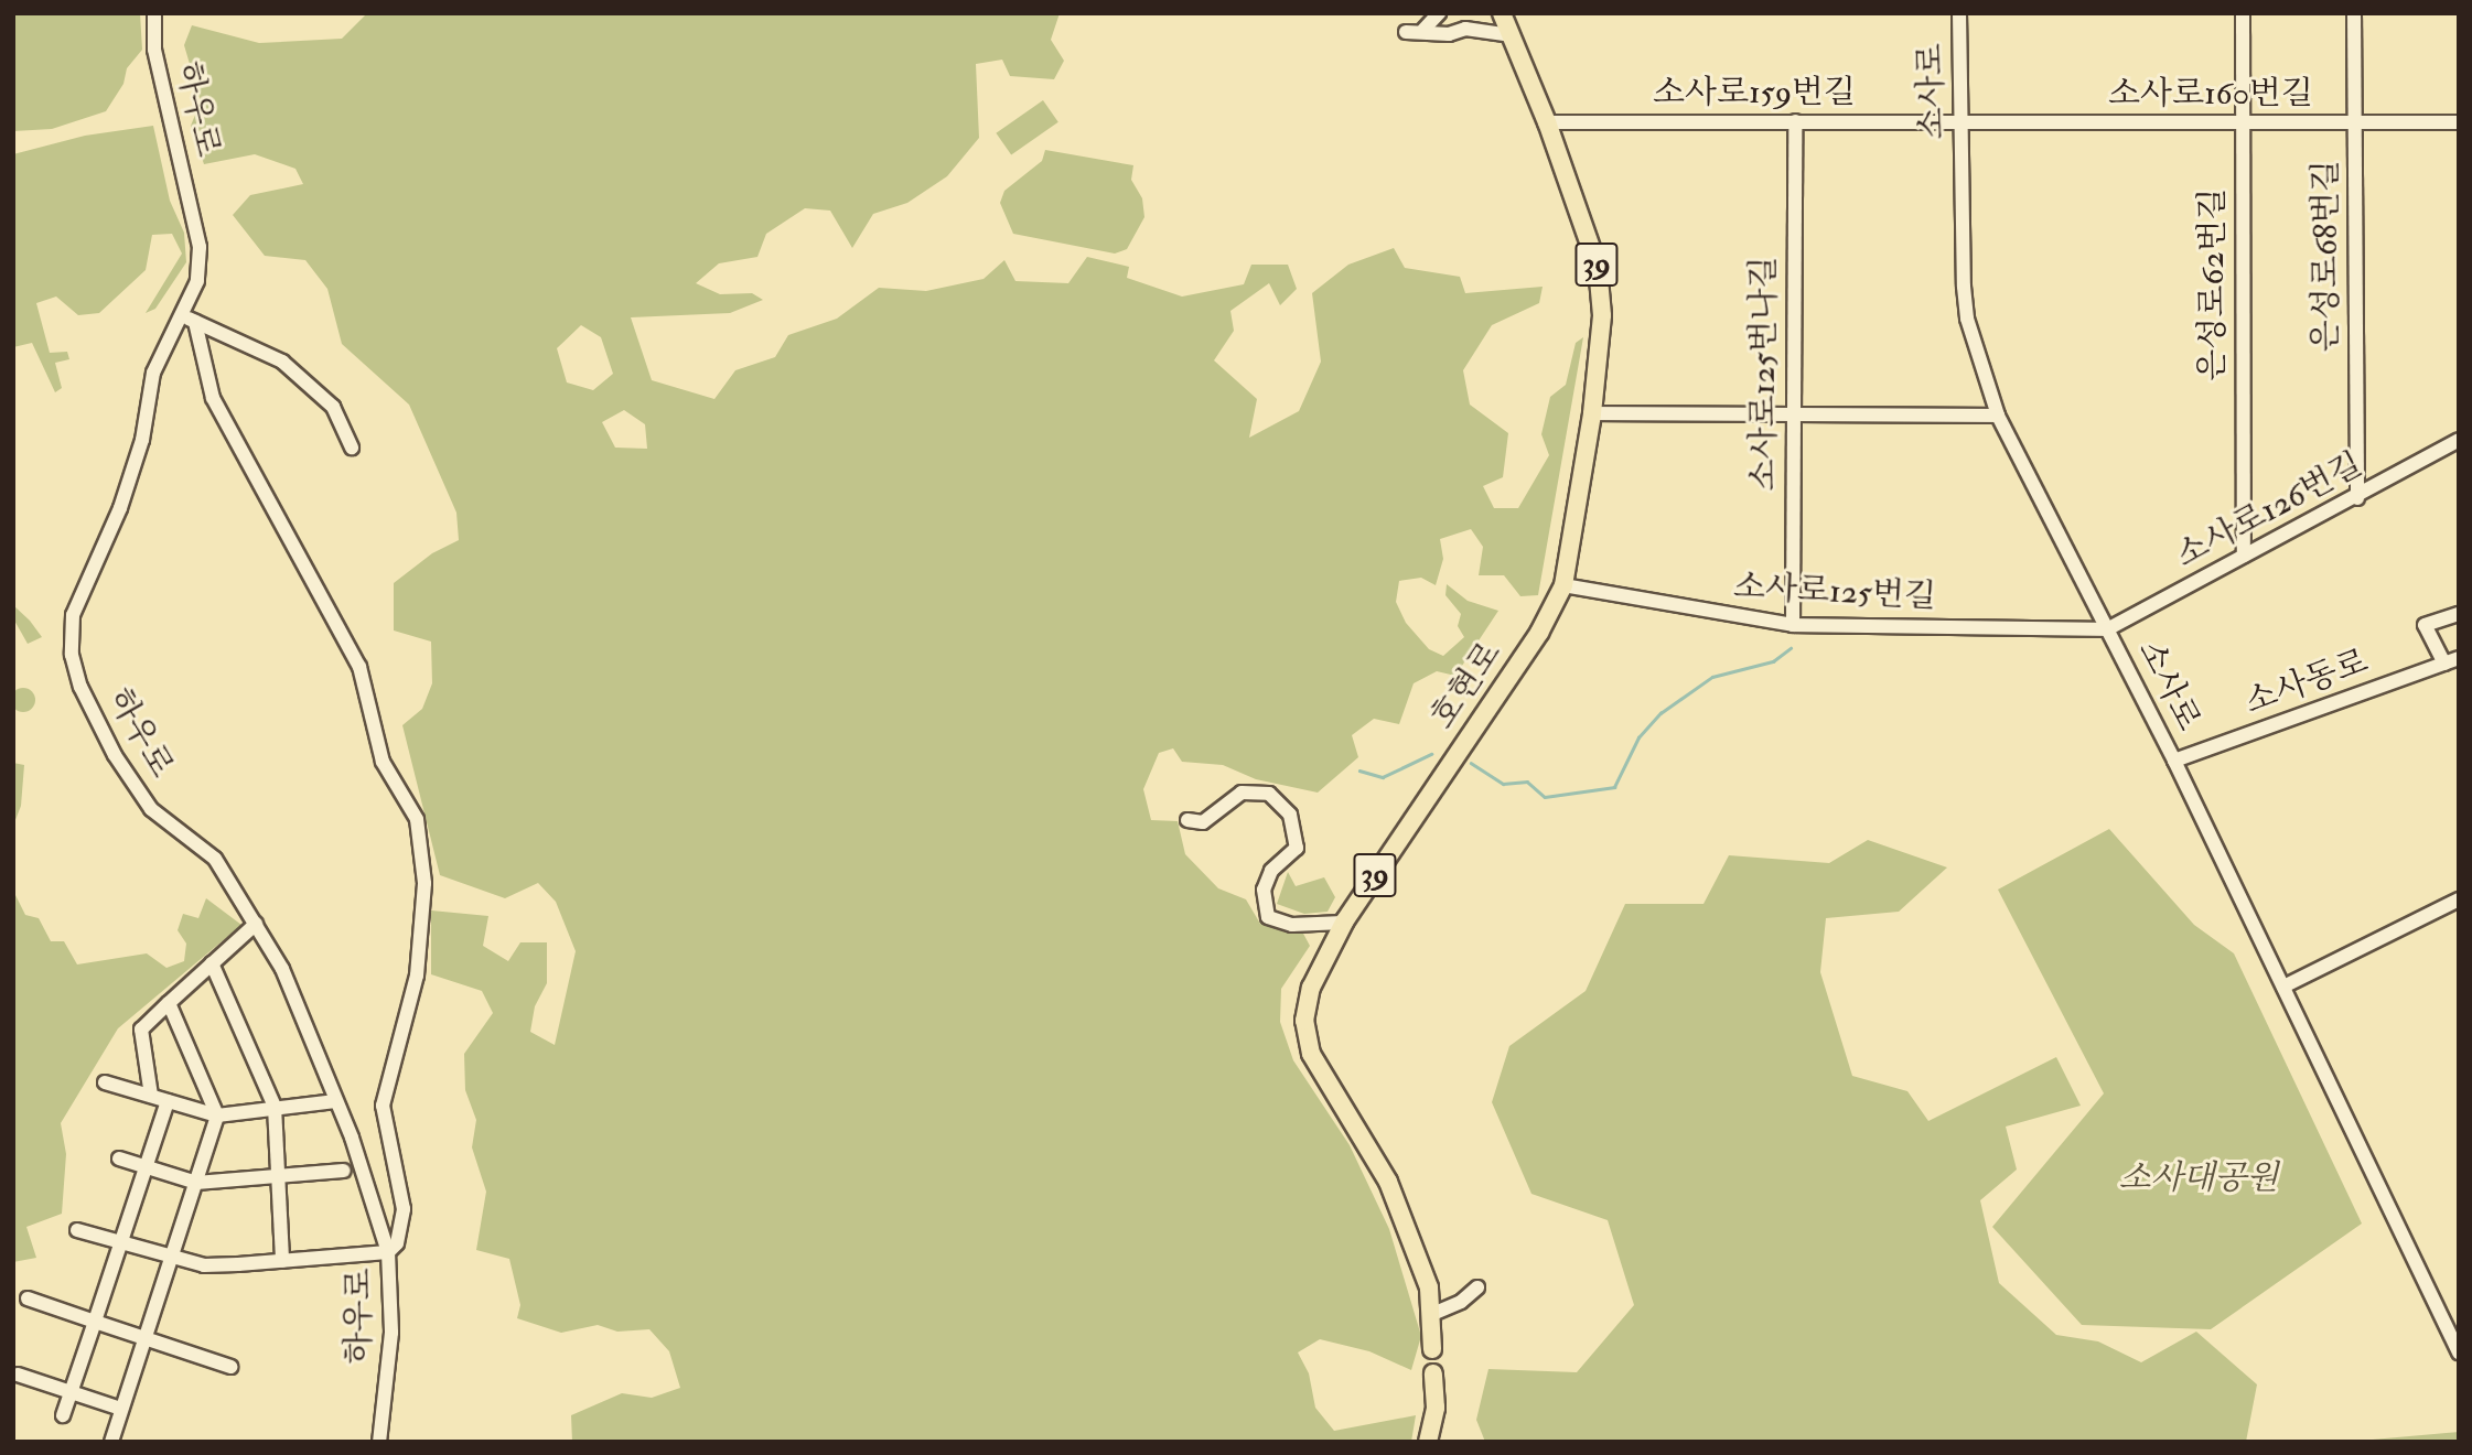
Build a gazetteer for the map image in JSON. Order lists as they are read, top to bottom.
{
  "streets": {
    "main road": ["39", "호현로"],
    "street": [
      "소사로",
      "소사로159번길",
      "소사로160번길",
      "하우로",
      "은성로68번길",
      "은성로62번길",
      "소사로125번나길",
      "소사로126번길",
      "소사로125번길",
      "소사동로"
    ]
  },
  "crossings": [
    ["소사로", "소사로159번길"],
    ["소사로", "소사로160번길"],
    ["소사로", "소사로126번길"],
    ["소사로", "소사로125번길"],
    ["소사로", "소사동로"],
    ["소사로159번길", "소사로160번길"],
    ["소사로159번길", "소사로125번나길"],
    ["소사로159번길", "호현로"],
    ["소사로160번길", "은성로68번길"],
    ["소사로160번길", "은성로62번길"],
    ["은성로68번길", "소사로126번길"],
    ["은성로62번길", "소사로126번길"],
    ["소사로125번나길", "소사로125번길"],
    ["소사로126번길", "소사로125번길"],
    ["소사로125번길", "호현로"]
  ],
  "parks": ["소사대공원"]
}
